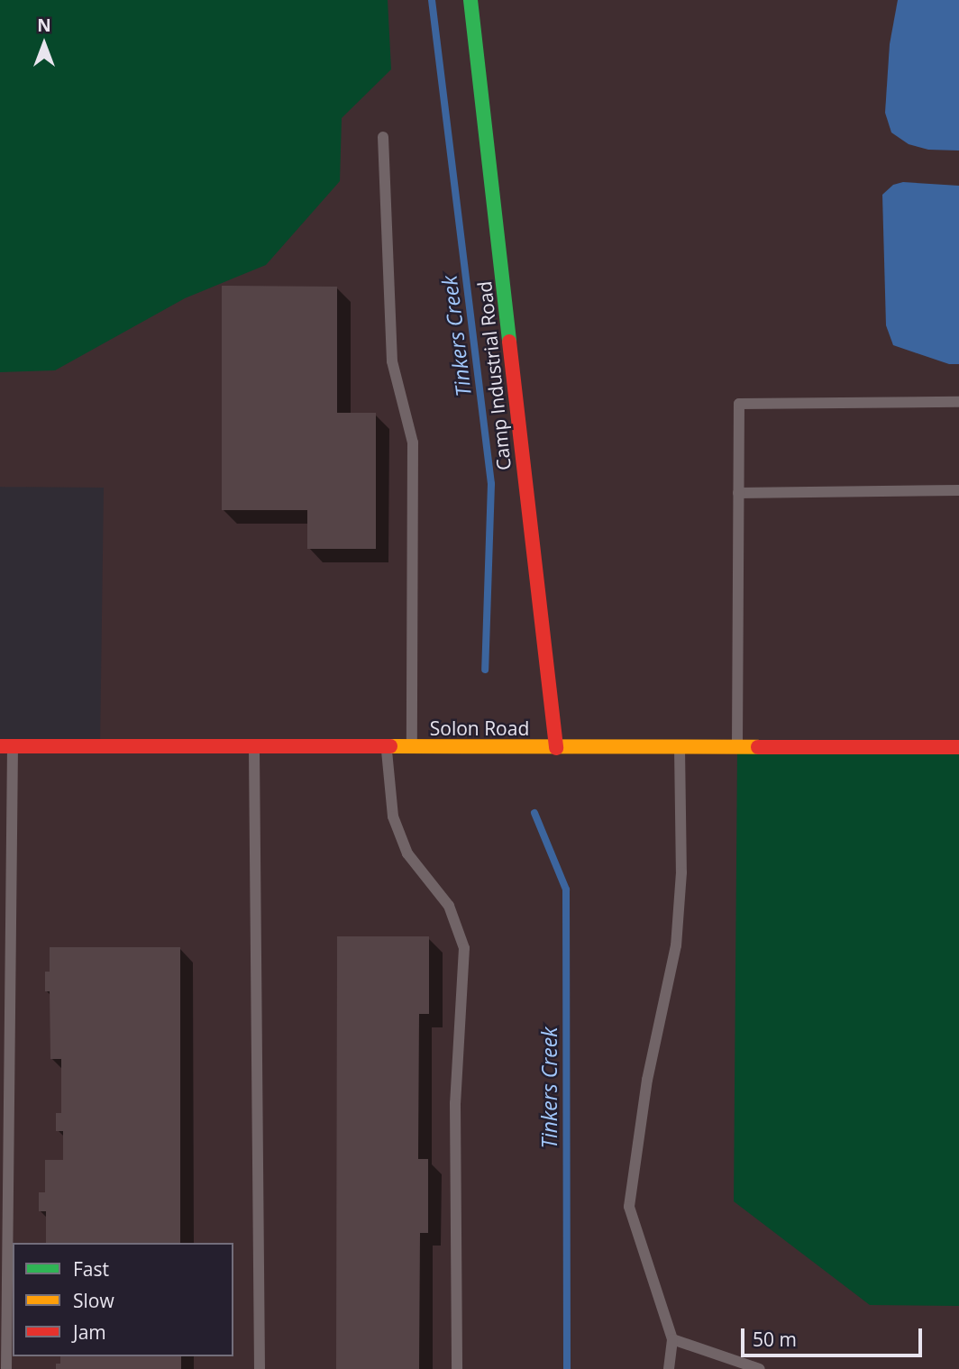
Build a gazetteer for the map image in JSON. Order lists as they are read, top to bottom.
{
  "streets": {
    "street": ["Camp Industrial Road", "Solon Road"]
  },
  "crossings": [
    ["Camp Industrial Road", "Solon Road"]
  ],
  "water": ["Tinkers Creek"],
  "legend": ["Fast", "Slow", "Jam"],
  "scale_bar": "50 m",
  "north": "top"
}
